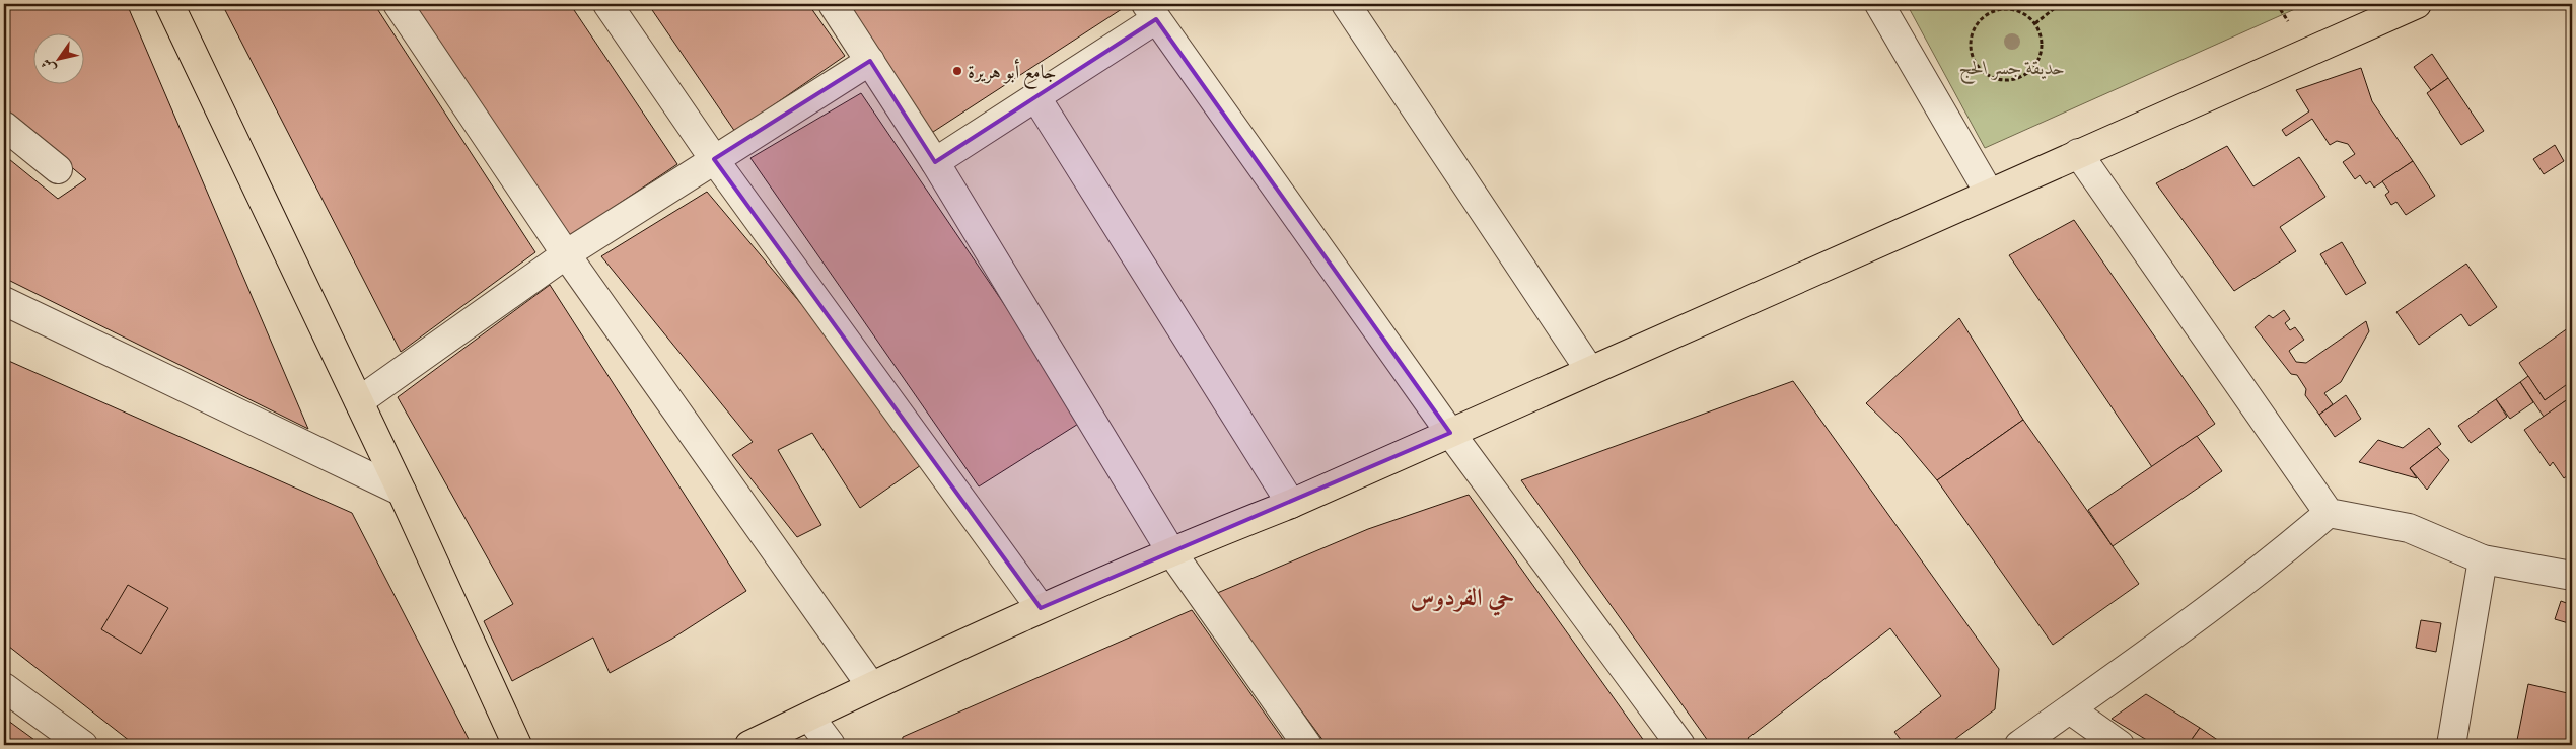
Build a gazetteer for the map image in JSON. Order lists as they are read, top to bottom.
{
  "districts": ["حي الفردوس"],
  "parks": ["حديقة جسر الحج"],
  "places": ["جامع أبو هريرة"],
  "north": "bottom left"
}
